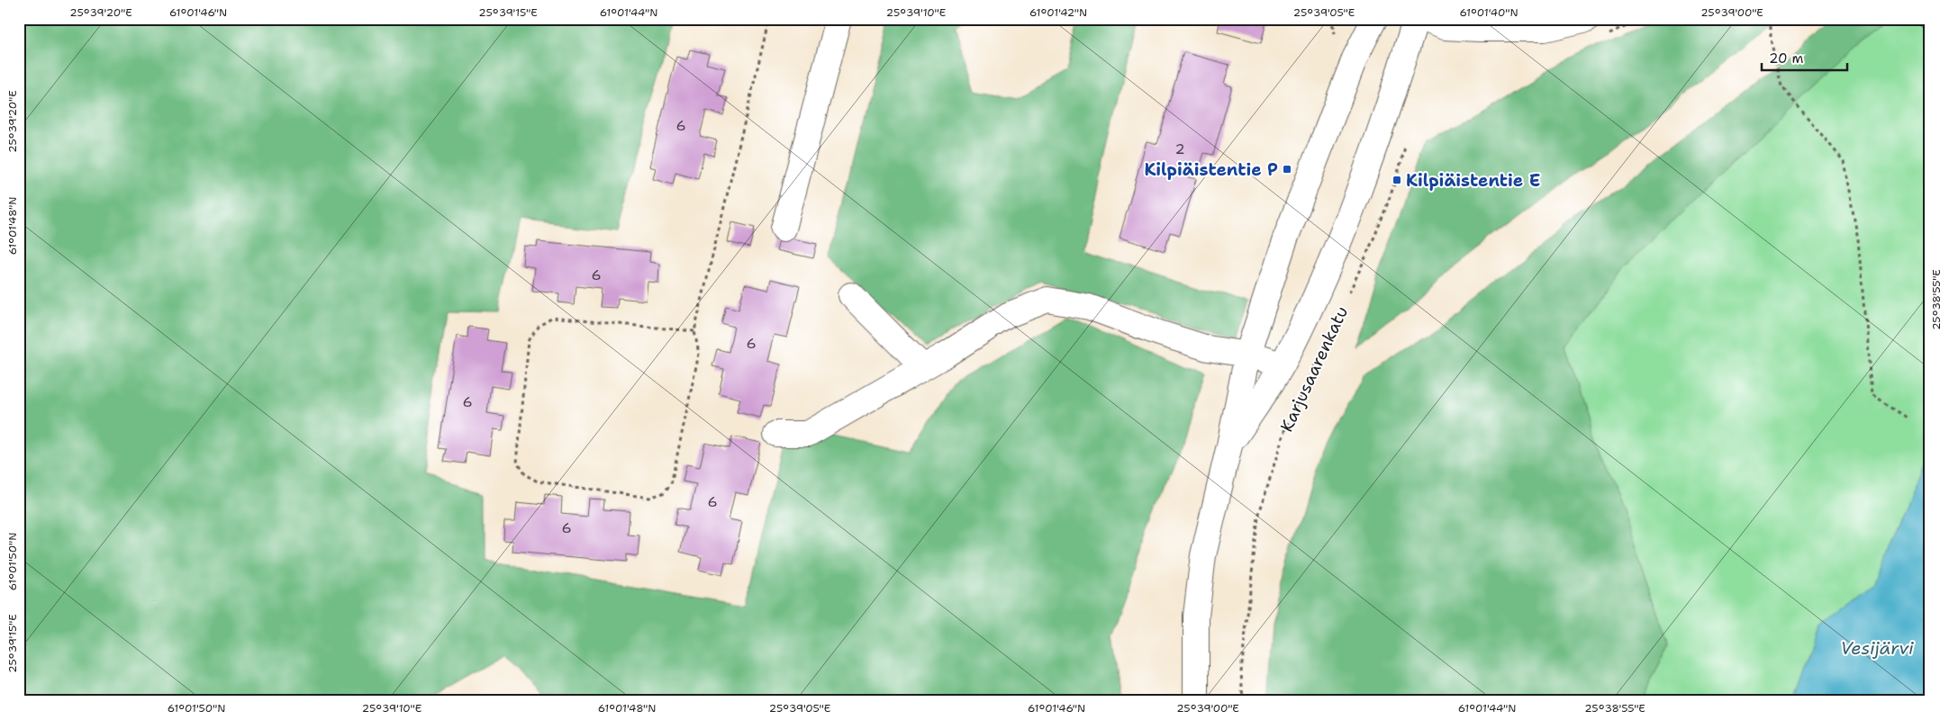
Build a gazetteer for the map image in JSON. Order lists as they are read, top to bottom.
{
  "streets": {
    "street": ["Karjusaarenkatu"]
  },
  "water": ["Vesijärvi"],
  "places": {
    "transit": ["Kilpiäistentie P", "Kilpiäistentie E"]
  },
  "house_numbers": [
    "6",
    "2",
    "6",
    "6",
    "6",
    "6",
    "6"
  ],
  "scale_bar": "20 m",
  "coordinates": [
    "25°39'20\"E",
    "61°01'46\"N",
    "25°39'15\"E",
    "61°01'44\"N",
    "25°39'10\"E",
    "61°01'42\"N",
    "25°39'05\"E",
    "61°01'40\"N",
    "25°39'00\"E",
    "61°01'48\"N",
    "25°38'55\"E",
    "61°01'50\"N"
  ]
}
